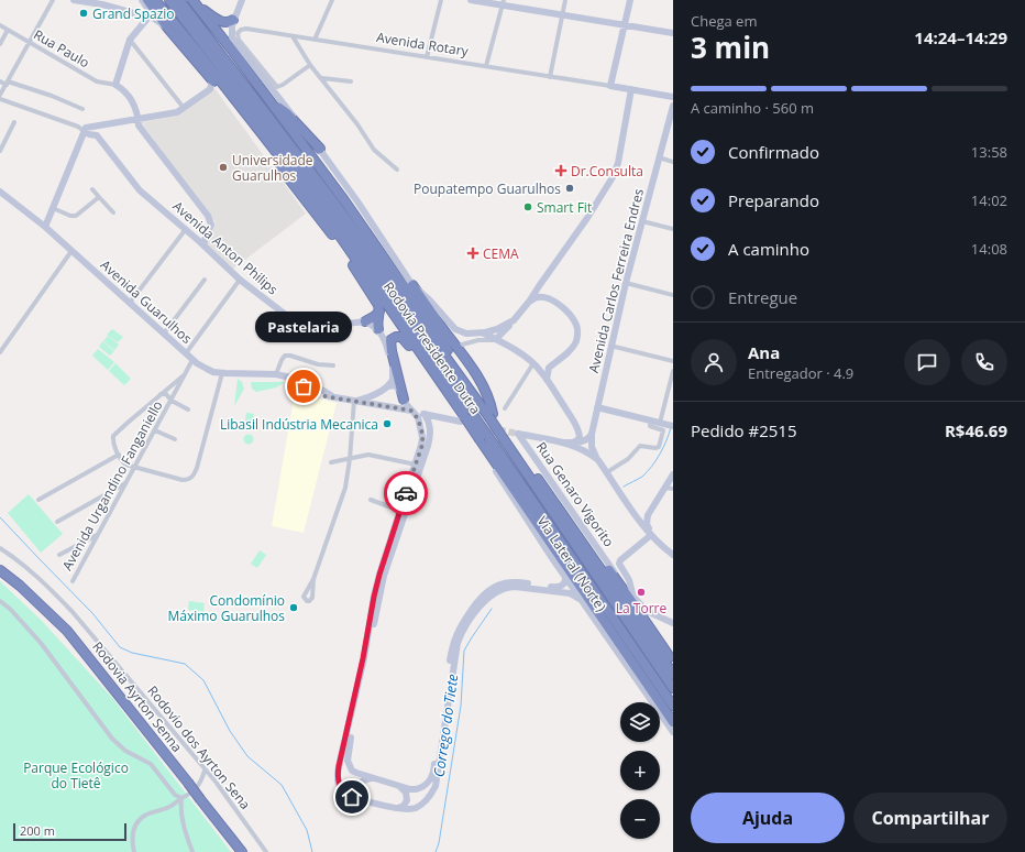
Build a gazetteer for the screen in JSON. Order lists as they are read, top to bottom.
{
  "streets": {
    "highway": ["Rodovia Presidente Dutra", "Rodovia Ayrton Senna"],
    "street": [
      "Avenida Rotary",
      "Rua Paulo",
      "Avenida Anton Philips",
      "Avenida Carlos Ferreira Endres",
      "Avenida Guarulhos",
      "Avenida Urgandino Fanganiello",
      "Rua Genaro Vigorito",
      "Via Lateral (Norte)",
      "Rodovio dos Ayrton Sena"
    ]
  },
  "crossings": [
    ["Avenida Guarulhos", "Rodovia Presidente Dutra"],
    ["Avenida Guarulhos", "Avenida Urgandino Fanganiello"]
  ],
  "water": ["Corrego do Tiete"],
  "parks": ["Parque Ecológico do Tietê"],
  "places": {
    "other": [
      "Grand Spazio",
      "Universidade Guarulhos",
      "Poupatempo Guarulhos",
      "Smart Fit",
      "Pastelaria",
      "Libasil Indústria Mecanica",
      "La Torre",
      "Condomínio Máximo Guarulhos"
    ],
    "health": ["Dr.Consulta", "CEMA"]
  },
  "scale_bar": "200 m",
  "page": {
    "heading": ["3 min", "Chega em", "14:24–14:29"],
    "panel": [
      "Ana",
      "Entregador · 4.9",
      "Pedido #2515",
      "R$46.69"
    ],
    "bar": "A caminho · 560 m",
    "list": [
      ["Confirmado", "13:58"],
      ["Preparando", "14:02"],
      ["A caminho", "14:08"],
      "Entregue"
    ],
    "bubble": "Pastelaria",
    "map_buttons": ["+", "−"],
    "buttons": ["Ajuda", "Compartilhar"],
    "scale": "200 m"
  }
}
